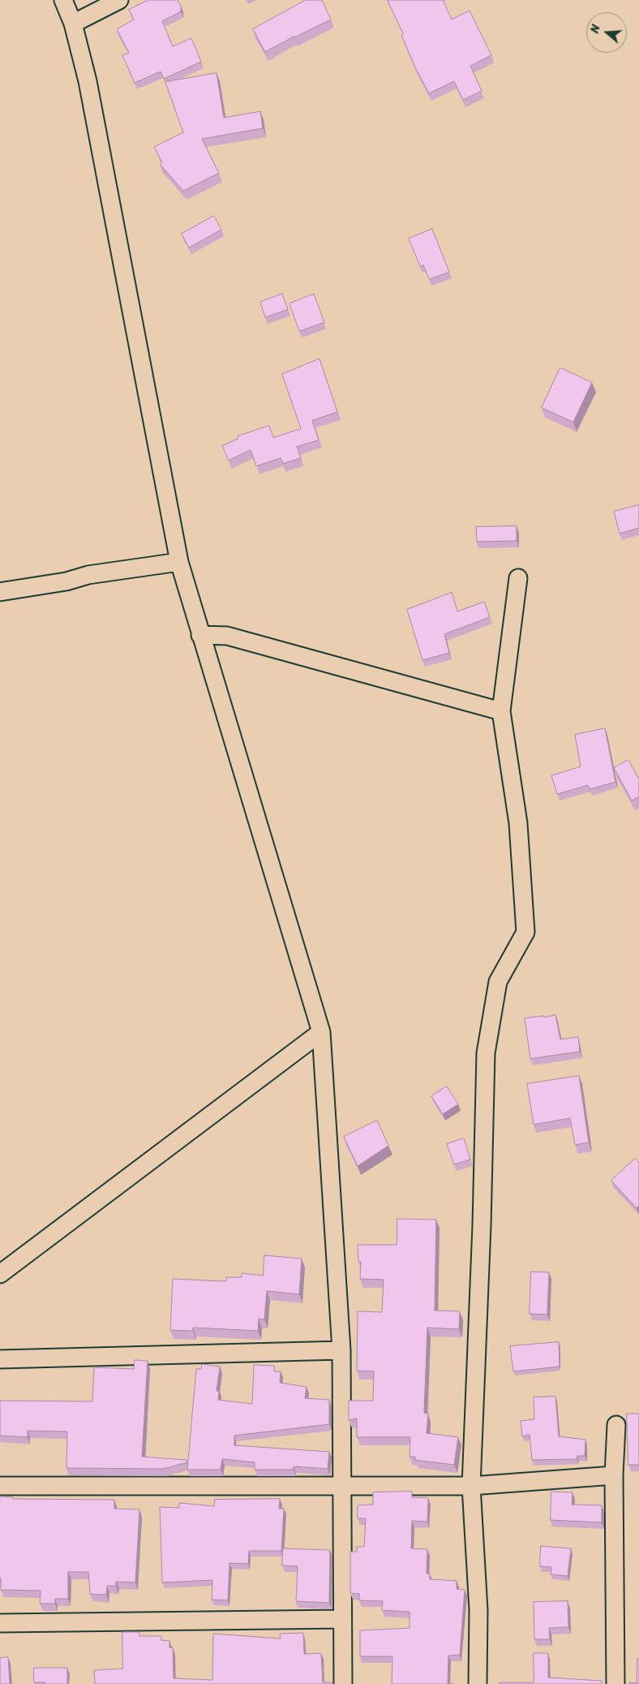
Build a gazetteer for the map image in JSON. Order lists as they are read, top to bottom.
{
  "north": "left"
}
